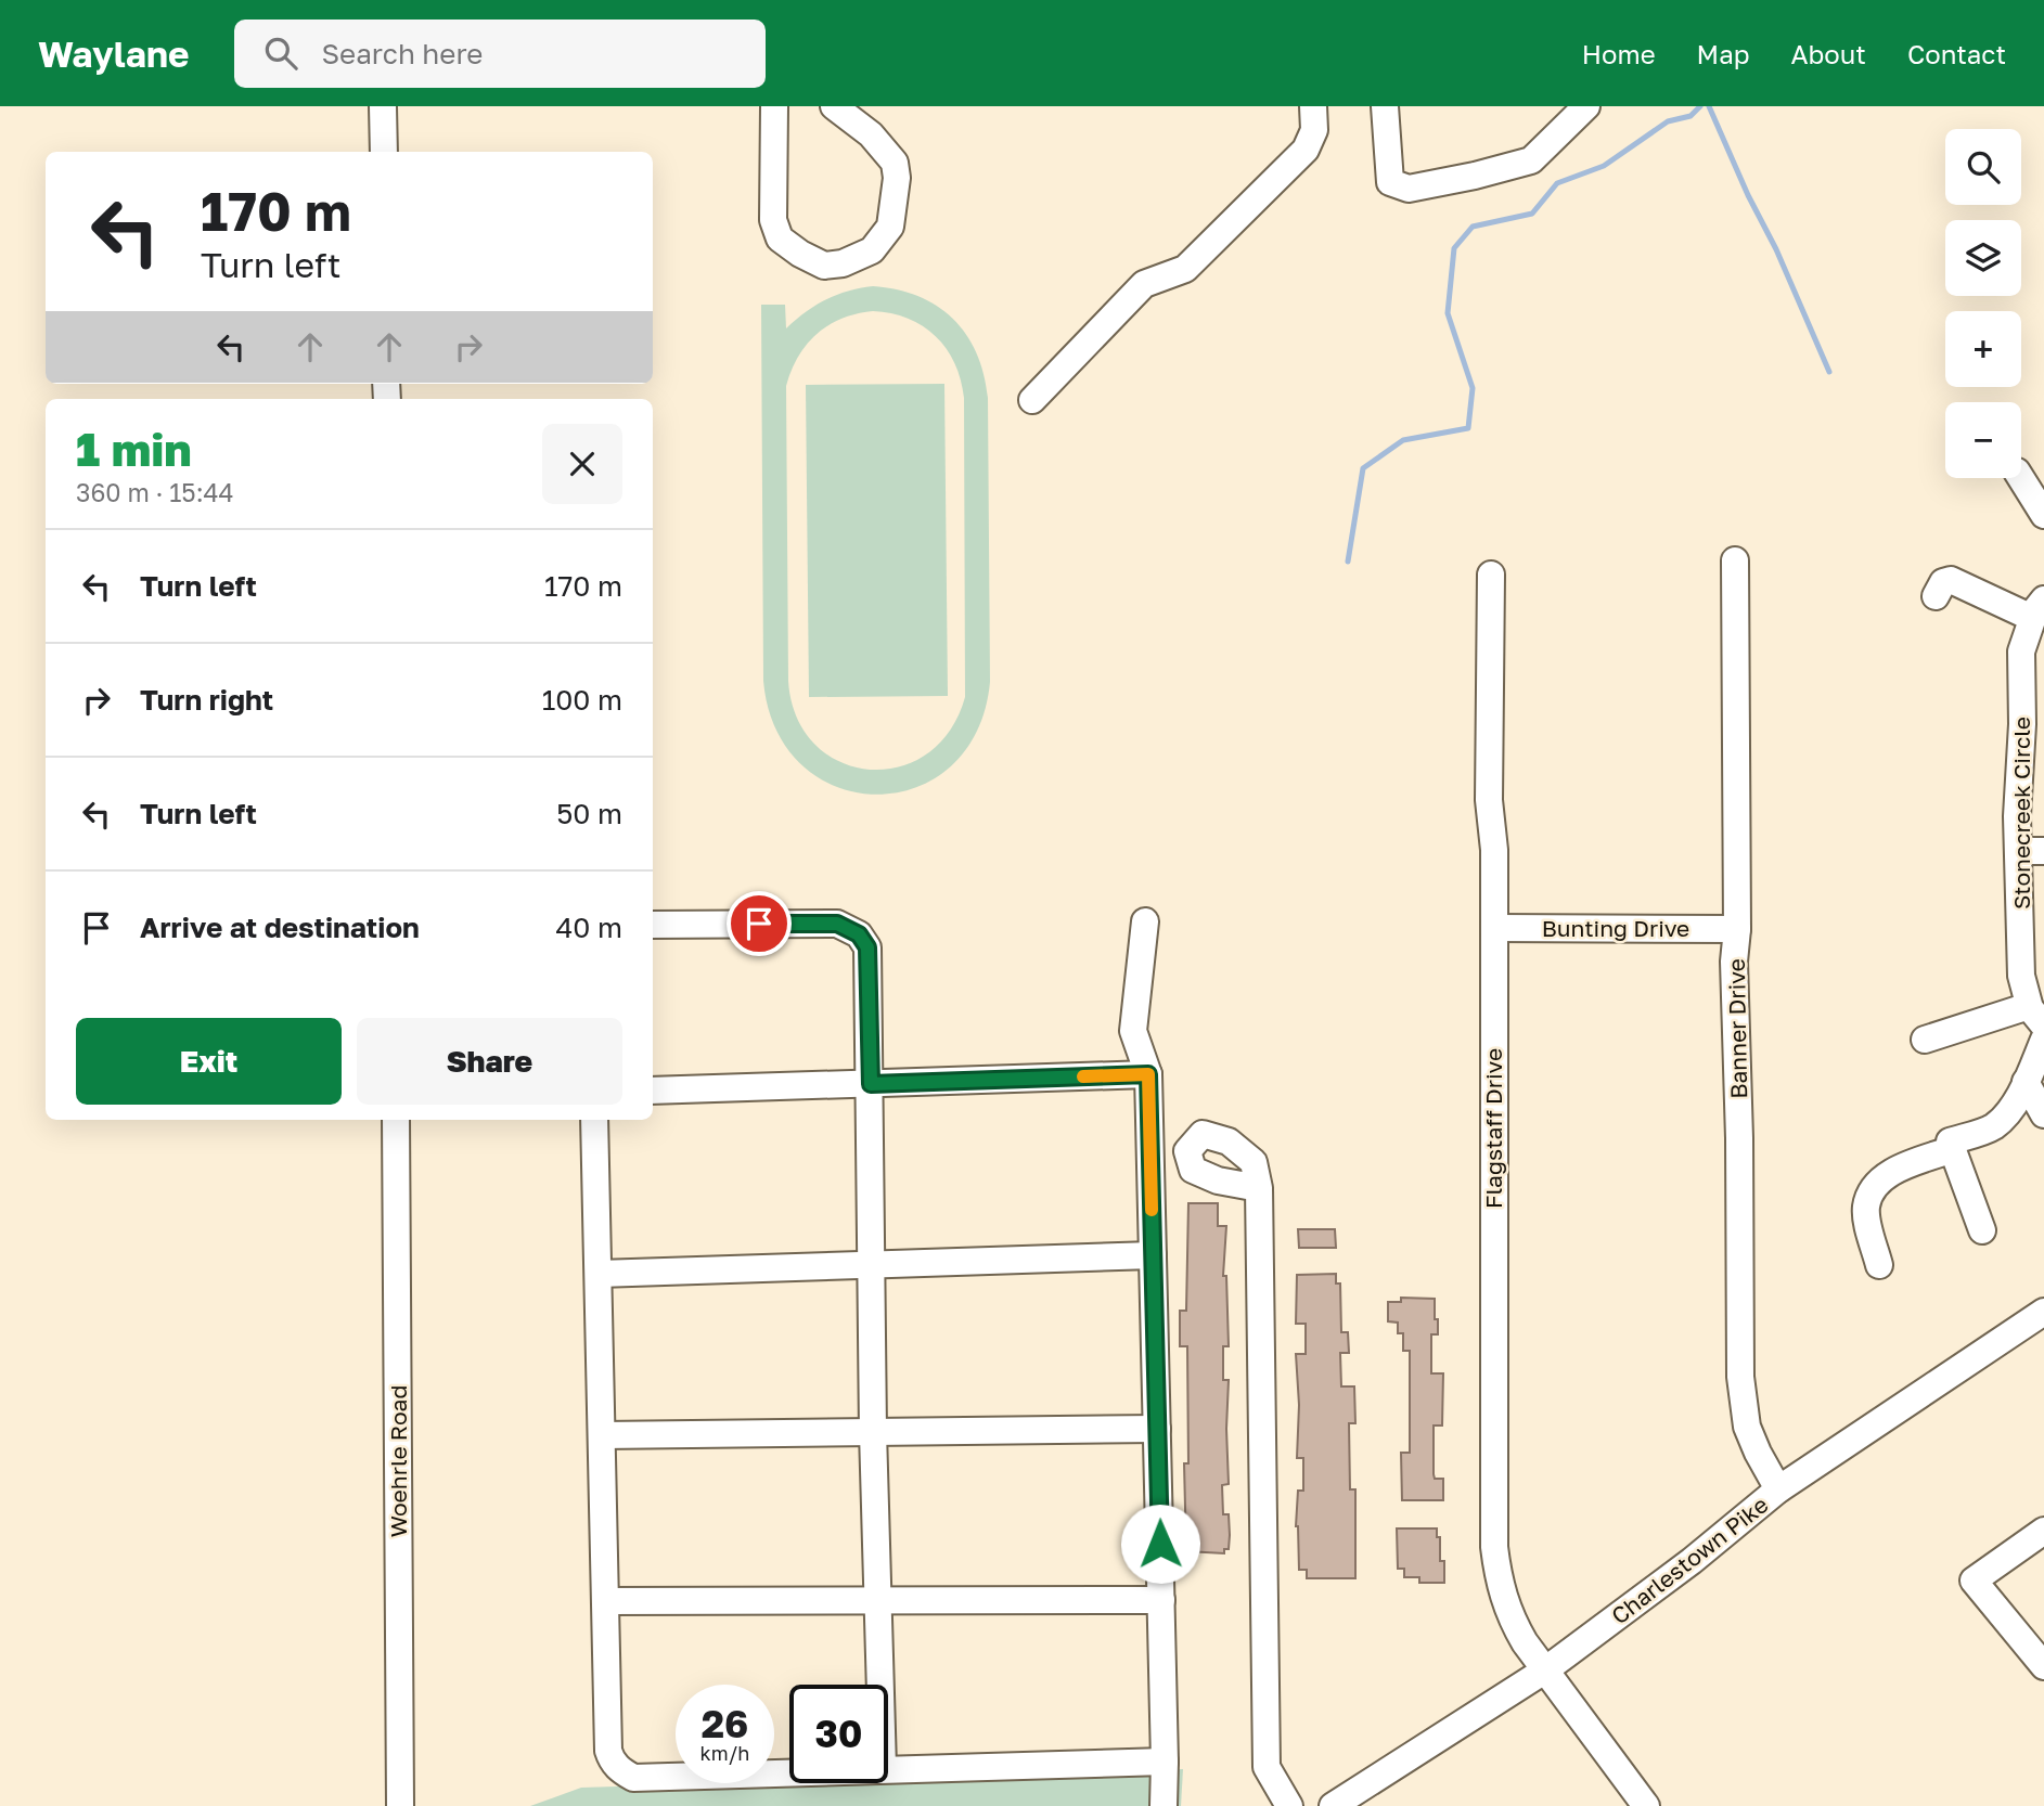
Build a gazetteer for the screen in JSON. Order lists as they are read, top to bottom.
{
  "streets": {
    "street": [
      "Stonecreek Circle",
      "Bunting Drive",
      "Banner Drive",
      "Flagstaff Drive",
      "Woehrle Road",
      "Charlestown Pike"
    ]
  },
  "crossings": [
    ["Bunting Drive", "Banner Drive"],
    ["Bunting Drive", "Flagstaff Drive"],
    ["Banner Drive", "Charlestown Pike"],
    ["Flagstaff Drive", "Charlestown Pike"]
  ],
  "page": {
    "header": "Waylane",
    "search": "Search here",
    "nav": [
      "Home",
      "Map",
      "About",
      "Contact"
    ],
    "map_buttons": ["+", "−"],
    "turn": ["170 m", "Turn left"],
    "heading": ["1 min", "360 m · 15:44"],
    "list": [
      {
        "name": "Turn left",
        "value": "170 m"
      },
      {
        "name": "Turn right",
        "value": "100 m"
      },
      {
        "name": "Turn left",
        "value": "50 m"
      },
      {
        "name": "Arrive at destination",
        "value": "40 m"
      }
    ],
    "buttons": ["Exit", "Share"],
    "speed": "26 km/h",
    "limit": "30"
  }
}
